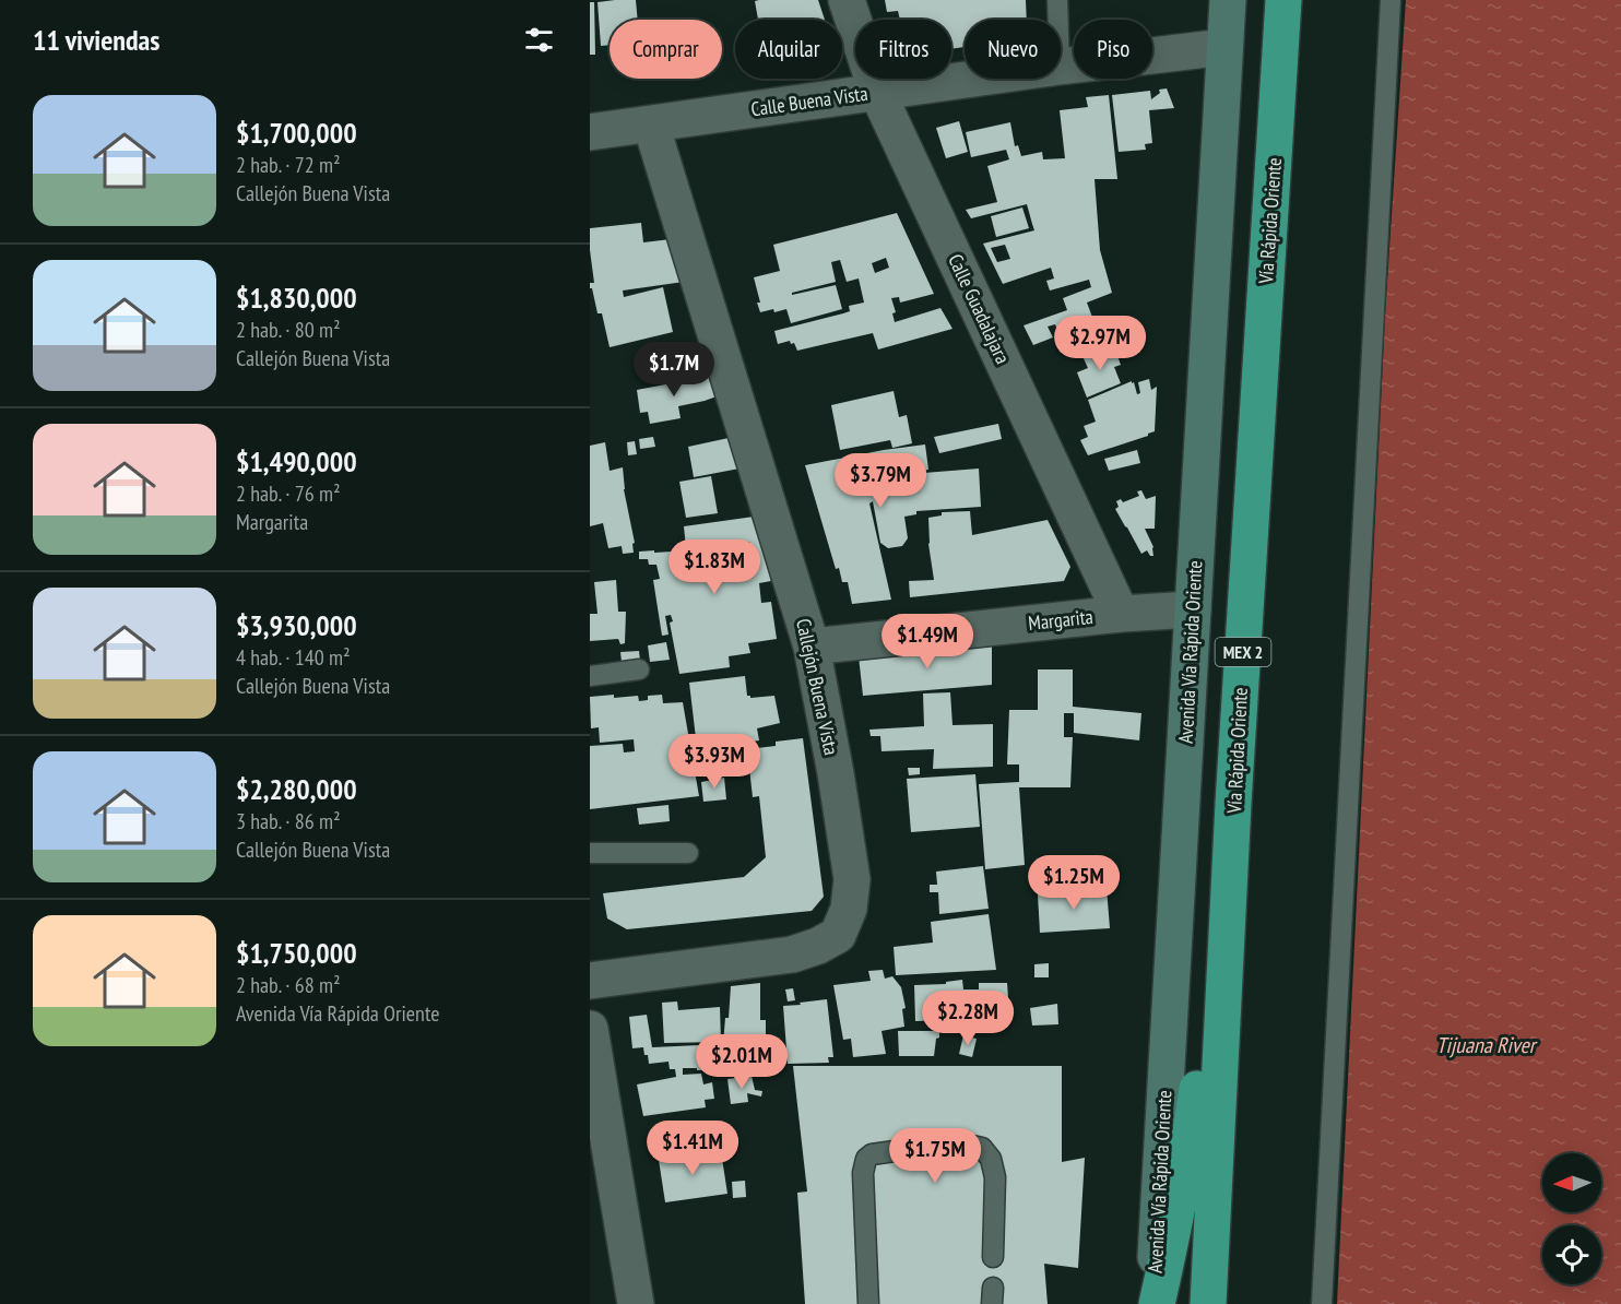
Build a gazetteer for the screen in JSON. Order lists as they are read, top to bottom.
{
  "streets": {
    "highway": ["Vía Rápida Oriente", "MEX 2"],
    "main road": ["Avenida Vía Rápida Oriente"],
    "street": [
      "Calle Buena Vista",
      "Calle Guadalajara",
      "Margarita",
      "Callejón Buena Vista"
    ]
  },
  "crossings": [
    ["Calle Buena Vista", "Calle Guadalajara"],
    ["Calle Buena Vista", "Avenida Vía Rápida Oriente"],
    ["Calle Buena Vista", "Callejón Buena Vista"],
    ["Calle Guadalajara", "Margarita"],
    ["Margarita", "Avenida Vía Rápida Oriente"],
    ["Margarita", "Callejón Buena Vista"]
  ],
  "water": ["Tijuana River"],
  "north": "left",
  "page": {
    "heading": "11 viviendas",
    "chip": [
      "Comprar",
      "Alquilar",
      "Filtros",
      "Nuevo",
      "Piso"
    ],
    "list": [
      {
        "name": "$1,700,000",
        "note": "2 hab. · 72 m² · Callejón Buena Vista"
      },
      {
        "name": "$1,830,000",
        "note": "2 hab. · 80 m² · Callejón Buena Vista"
      },
      {
        "name": "$1,490,000",
        "note": "2 hab. · 76 m² · Margarita"
      },
      {
        "name": "$3,930,000",
        "note": "4 hab. · 140 m² · Callejón Buena Vista"
      },
      {
        "name": "$2,280,000",
        "note": "3 hab. · 86 m² · Callejón Buena Vista"
      },
      {
        "name": "$1,750,000",
        "note": "2 hab. · 68 m² · Avenida Vía Rápida Oriente"
      }
    ],
    "price": [
      "$2.97M",
      "$1.7M",
      "$3.79M",
      "$1.83M",
      "$1.49M",
      "$3.93M",
      "$1.25M",
      "$2.28M",
      "$2.01M",
      "$1.41M",
      "$1.75M"
    ]
  }
}
